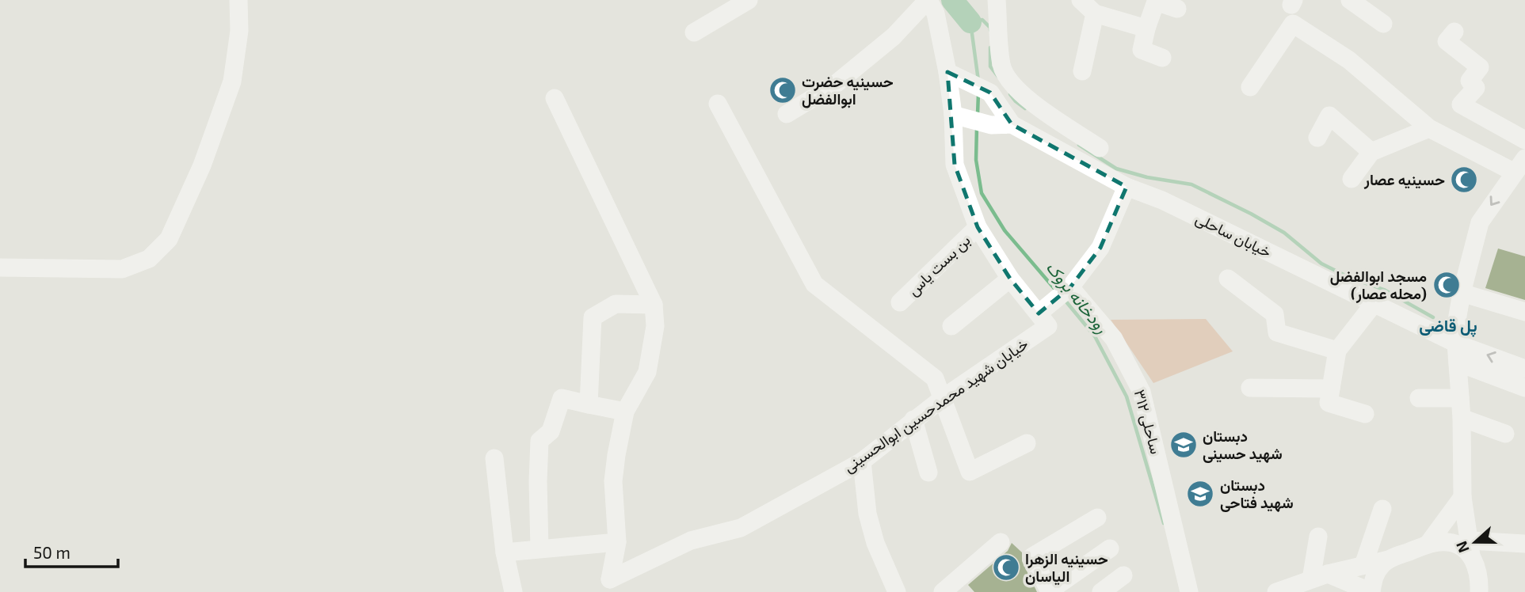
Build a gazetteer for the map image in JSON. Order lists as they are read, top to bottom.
{
  "streets": {
    "street": [
      "خیابان ساحلی",
      "بن بست یاس",
      "خیابان شهید محمدحسین ابوالحسینی",
      "ساحلی ۳۱۲"
    ]
  },
  "crossings": [
    ["خیابان شهید محمدحسین ابوالحسینی", "ساحلی ۳۱۲"]
  ],
  "districts": ["پل قاضی"],
  "water": ["رودخانه بروک"],
  "places": {
    "mosque": [
      "حسینیه حضرت ابوالفضل",
      "حسینیه عصار",
      "مسجد ابوالفضل (محله عصار)",
      "حسینیه الزهرا الیاسان"
    ],
    "school or university": ["دبستان شهید حسینی", "دبستان شهید فتاحی"]
  },
  "scale_bar": "50 m",
  "north": "left"
}
